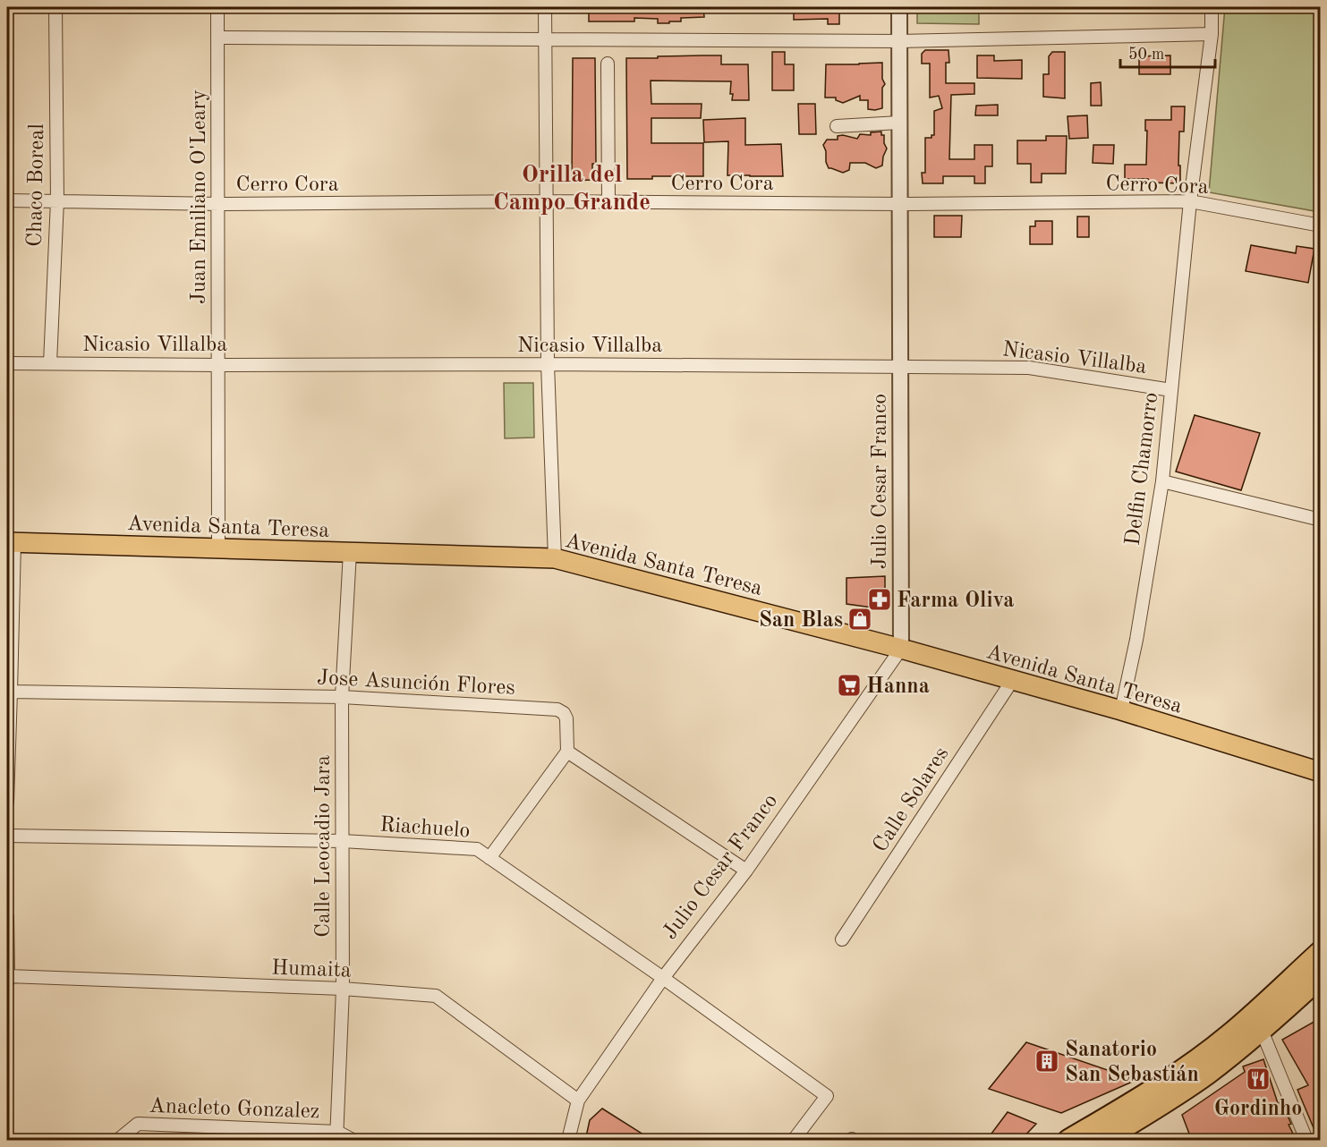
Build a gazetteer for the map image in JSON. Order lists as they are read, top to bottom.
{
  "streets": {
    "main road": ["Avenida Santa Teresa"],
    "street": [
      "Cerro Cora",
      "Chaco Boreal",
      "Juan Emiliano O'Leary",
      "Nicasio Villalba",
      "Delfin Chamorro",
      "Julio Cesar Franco",
      "Jose Asunción Flores",
      "Calle Solares",
      "Riachuelo",
      "Calle Leocadio Jara",
      "Humaita",
      "Anacleto Gonzalez"
    ]
  },
  "crossings": [
    ["Cerro Cora", "Chaco Boreal"],
    ["Cerro Cora", "Juan Emiliano O'Leary"],
    ["Cerro Cora", "Delfin Chamorro"],
    ["Cerro Cora", "Julio Cesar Franco"],
    ["Chaco Boreal", "Nicasio Villalba"],
    ["Juan Emiliano O'Leary", "Nicasio Villalba"],
    ["Juan Emiliano O'Leary", "Avenida Santa Teresa"],
    ["Nicasio Villalba", "Delfin Chamorro"],
    ["Nicasio Villalba", "Julio Cesar Franco"],
    ["Delfin Chamorro", "Avenida Santa Teresa"],
    ["Julio Cesar Franco", "Avenida Santa Teresa"],
    ["Julio Cesar Franco", "Riachuelo"],
    ["Julio Cesar Franco", "Humaita"],
    ["Avenida Santa Teresa", "Calle Solares"],
    ["Avenida Santa Teresa", "Calle Leocadio Jara"],
    ["Jose Asunción Flores", "Calle Leocadio Jara"],
    ["Riachuelo", "Calle Leocadio Jara"],
    ["Calle Leocadio Jara", "Humaita"],
    ["Calle Leocadio Jara", "Anacleto Gonzalez"]
  ],
  "districts": ["Orilla del Campo Grande"],
  "places": {
    "pharmacy": ["Farma Oliva"],
    "shop": ["San Blas"],
    "supermarket": ["Hanna"],
    "building": ["Sanatorio San Sebastián"],
    "restaurant": ["Gordinho"]
  },
  "scale_bar": "50 m"
}
